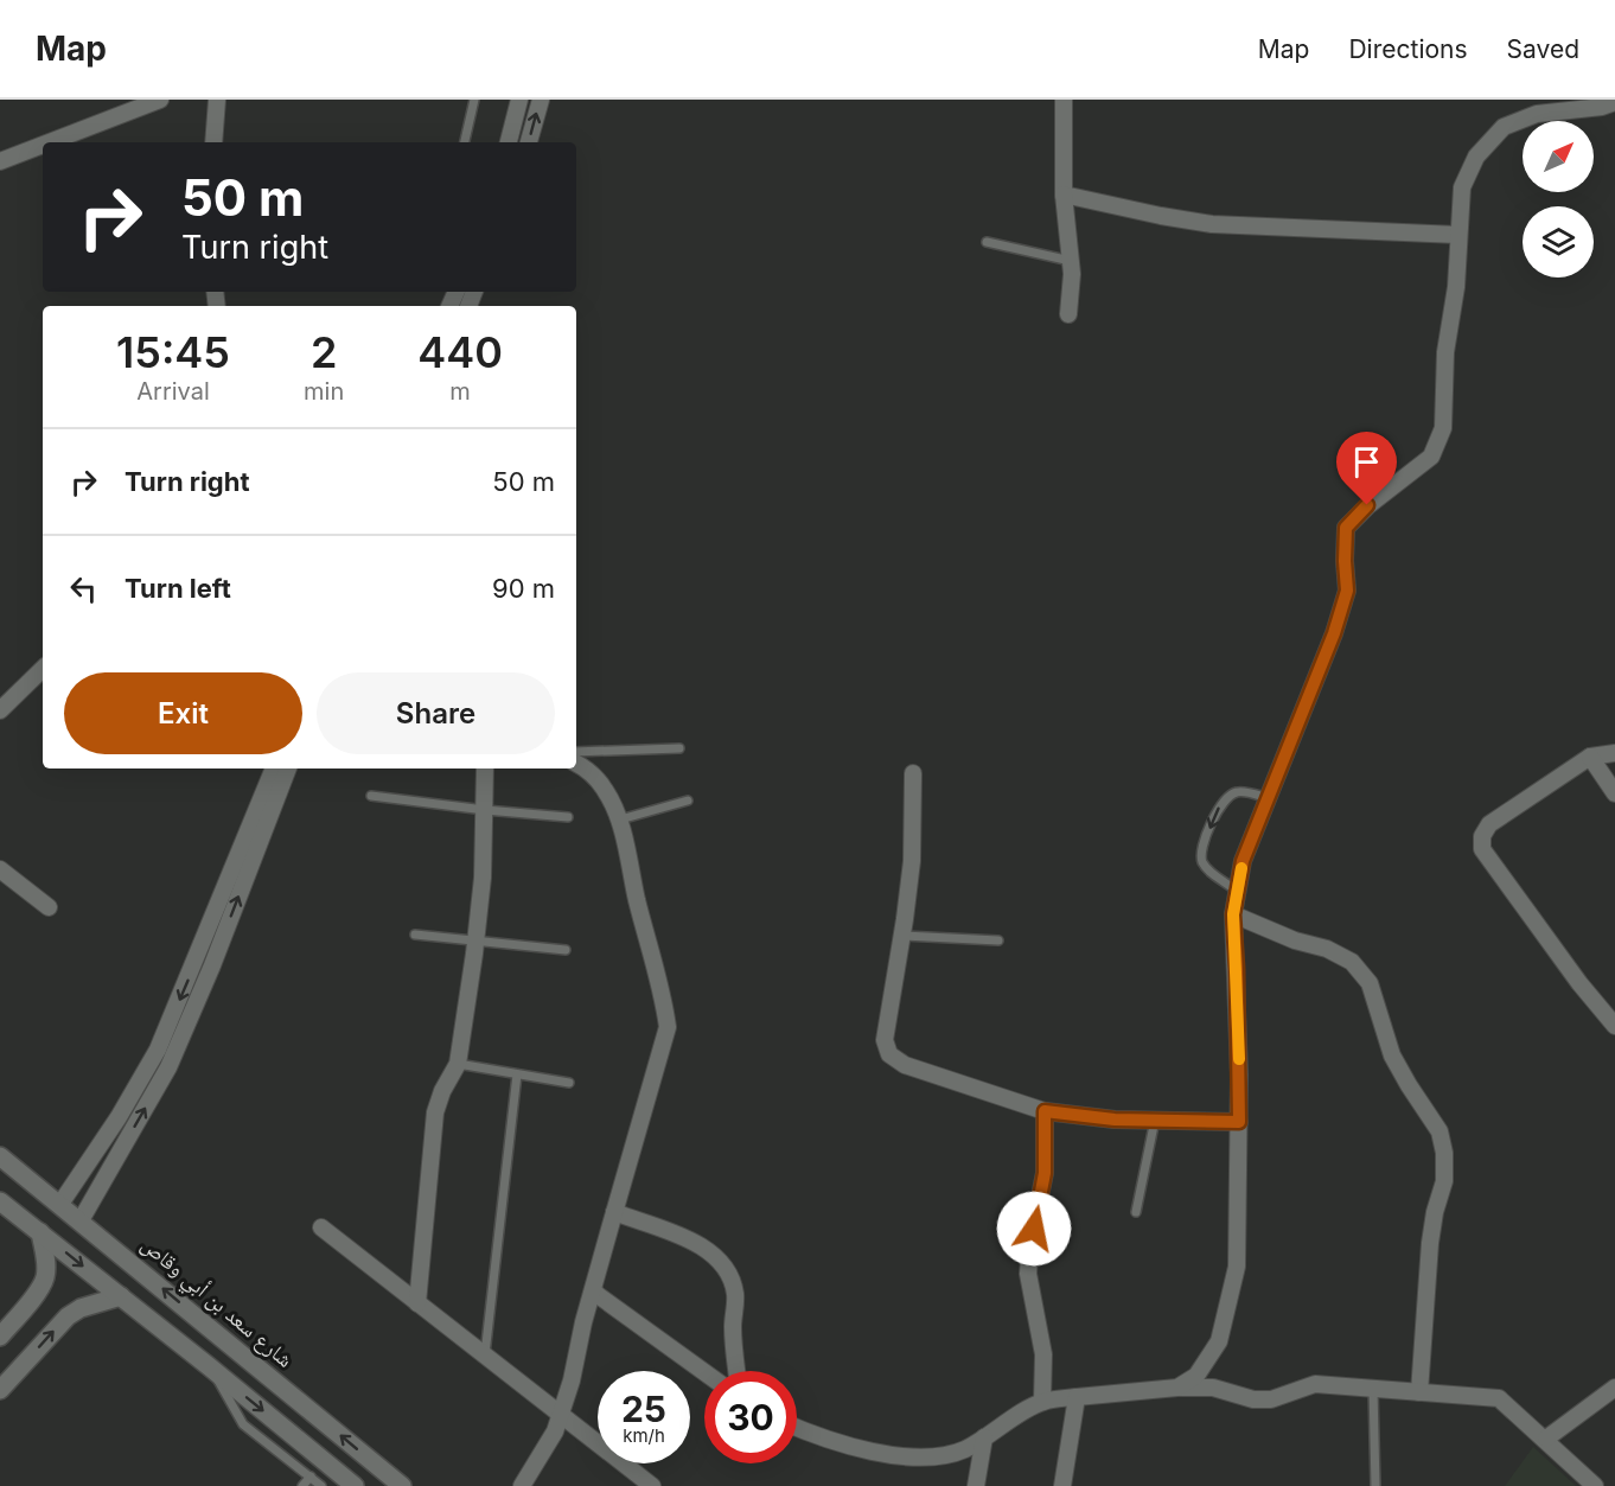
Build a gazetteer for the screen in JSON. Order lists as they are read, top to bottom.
{
  "streets": {
    "main road": ["شارع سعد بن أبي وقاص"]
  },
  "north": "top right",
  "page": {
    "header": "Map",
    "nav": ["Map", "Directions", "Saved"],
    "turn": ["50 m", "Turn right"],
    "eta": [
      "15:45",
      "Arrival",
      "2",
      "min",
      "440",
      "m"
    ],
    "list": [
      {
        "name": "Turn right",
        "value": "50 m"
      },
      {
        "name": "Turn left",
        "value": "90 m"
      }
    ],
    "buttons": ["Exit", "Share"],
    "speed": "25 km/h",
    "limit": "30"
  }
}
